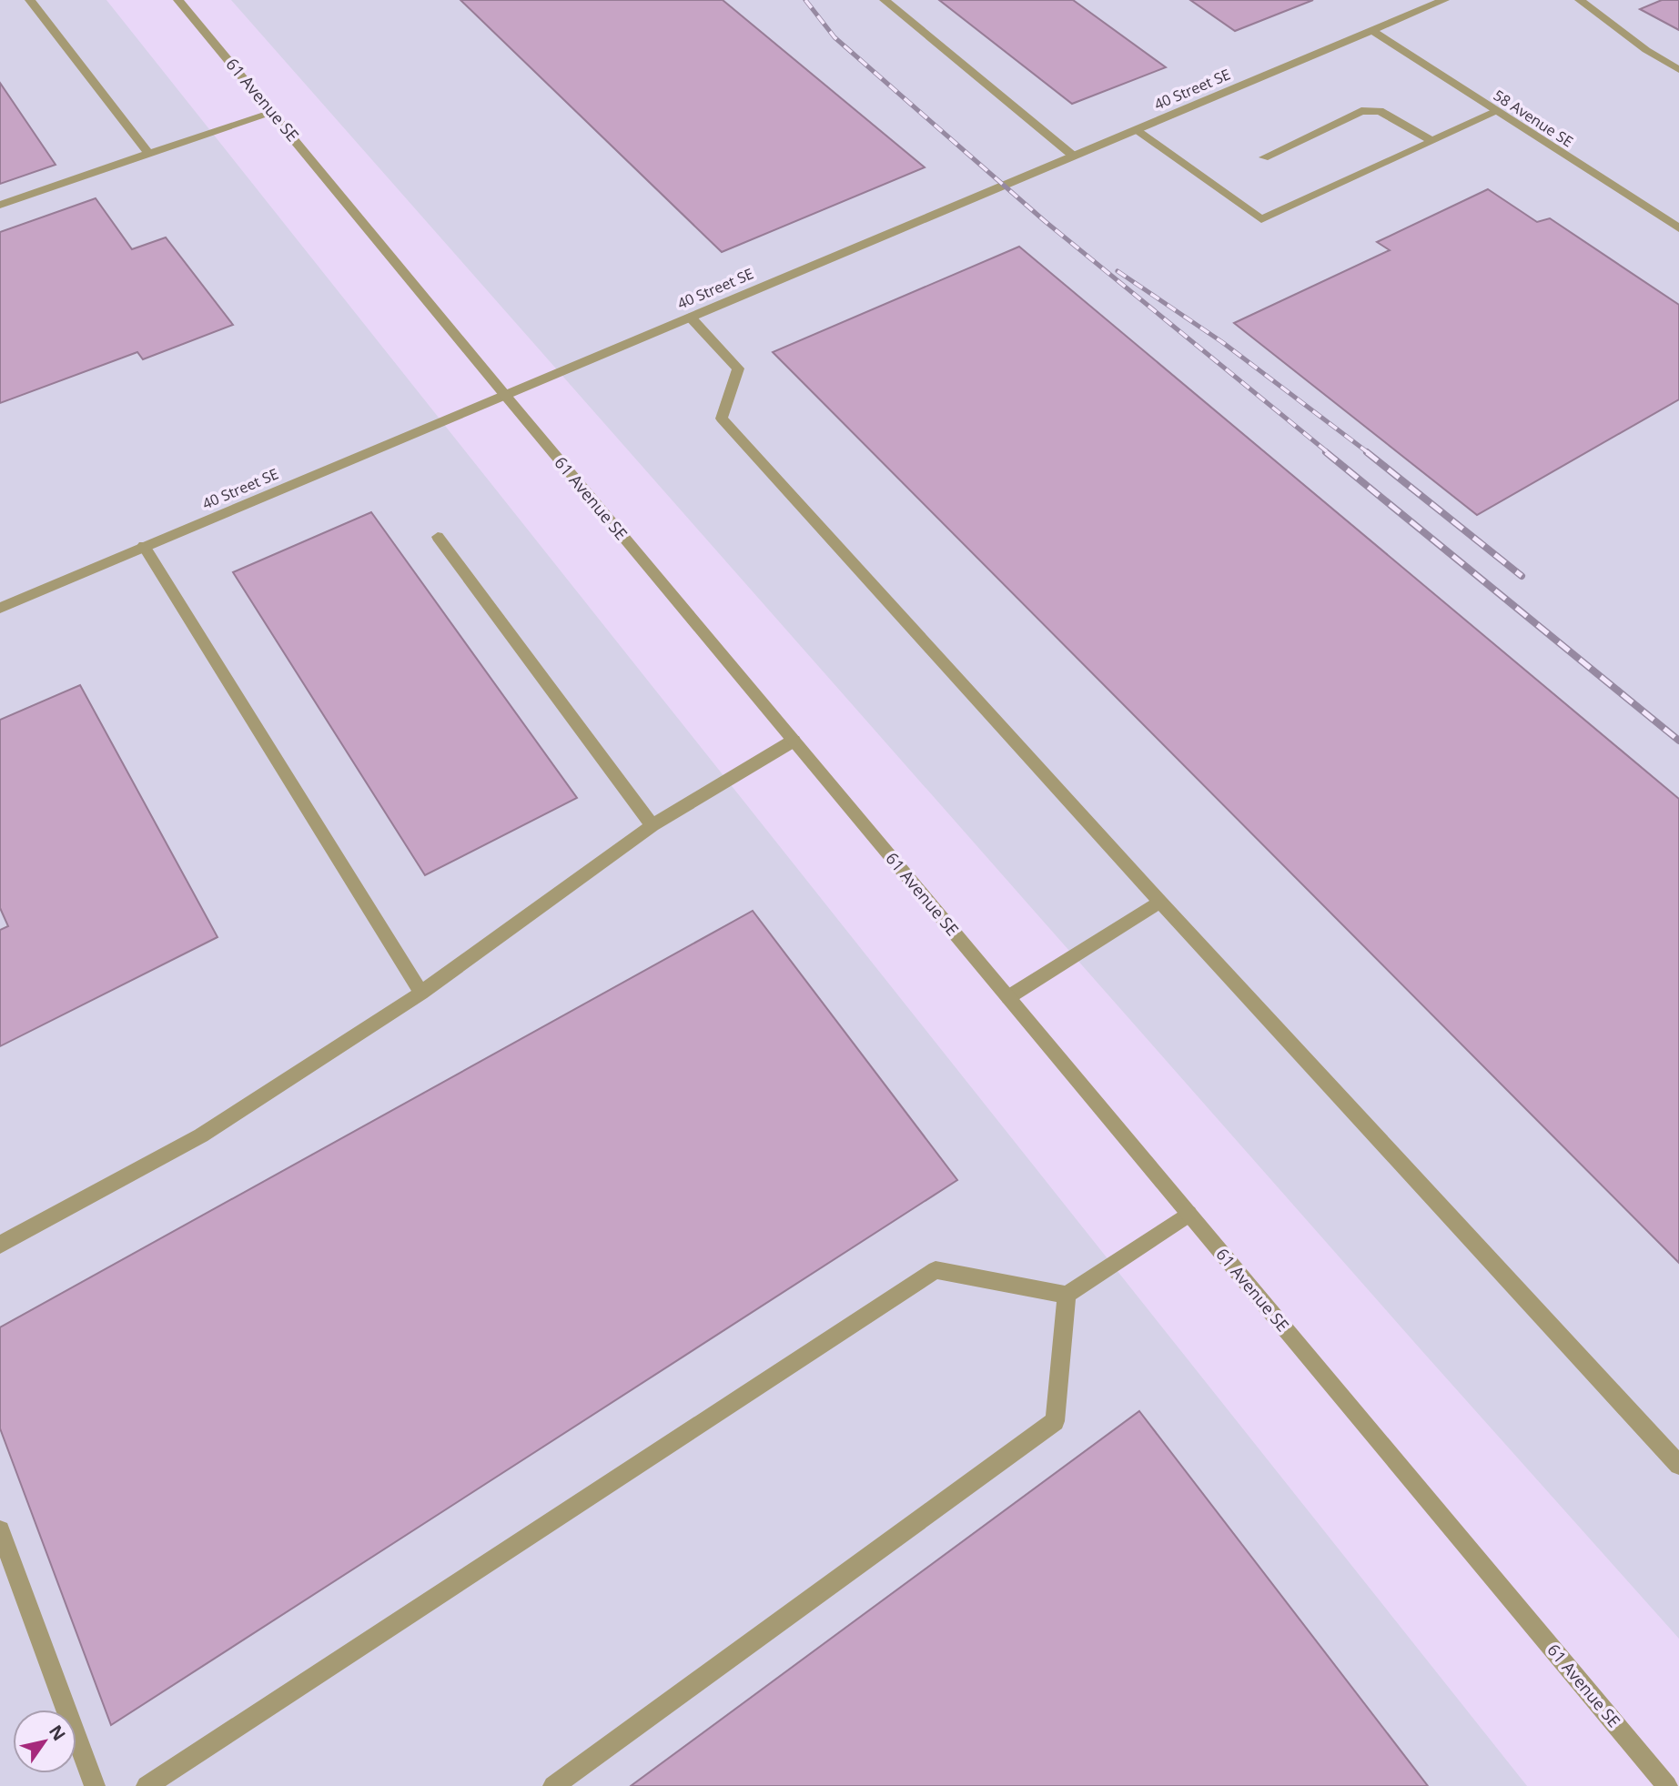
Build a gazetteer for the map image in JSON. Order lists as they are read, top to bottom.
{
  "streets": {
    "street": ["40 Street SE", "61 Avenue SE", "58 Avenue SE"]
  },
  "crossings": [
    ["40 Street SE", "61 Avenue SE"],
    ["40 Street SE", "58 Avenue SE"]
  ],
  "north": "top right"
}
